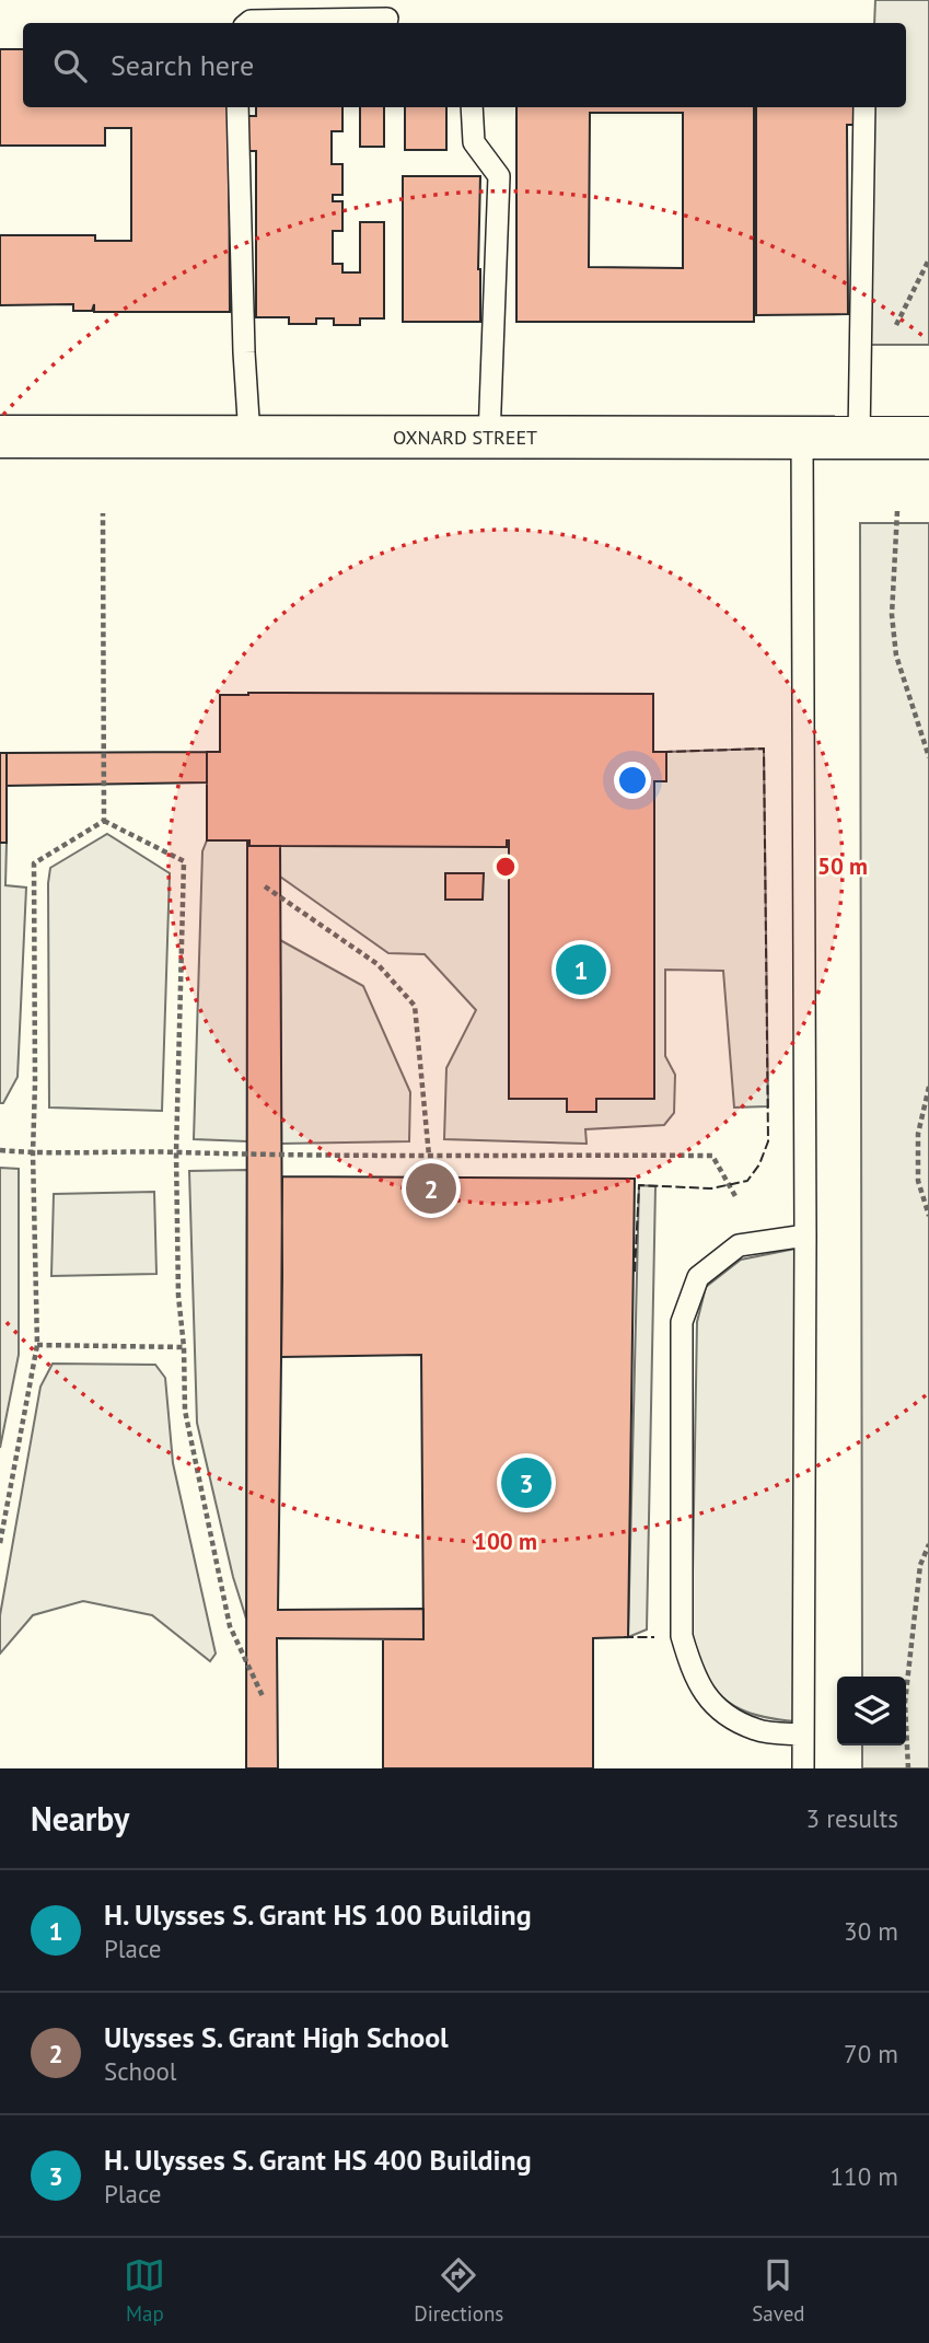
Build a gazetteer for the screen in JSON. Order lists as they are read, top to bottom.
{
  "streets": {
    "main road": ["OXNARD STREET"]
  },
  "page": {
    "search": "Search here",
    "pins": ["1", "2", "3"],
    "heading": ["Nearby", "3 results"],
    "list": [
      {
        "mark": "1",
        "name": "H. Ulysses S. Grant HS 100 Building",
        "note": "Place",
        "value": "30 m"
      },
      {
        "mark": "2",
        "name": "Ulysses S. Grant High School",
        "note": "School",
        "value": "70 m"
      },
      {
        "mark": "3",
        "name": "H. Ulysses S. Grant HS 400 Building",
        "note": "Place",
        "value": "110 m"
      }
    ],
    "nav": ["Map", "Directions", "Saved"]
  },
  "rings": ["50 m", "100 m"]
}
